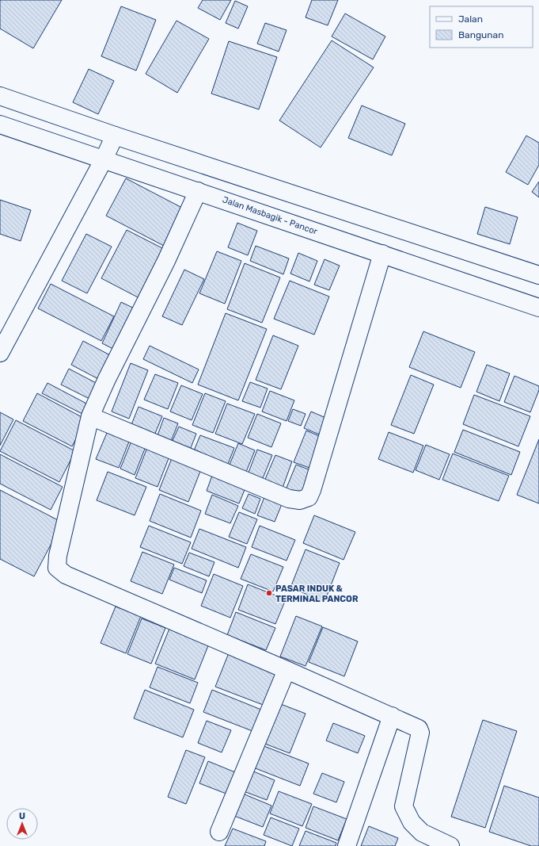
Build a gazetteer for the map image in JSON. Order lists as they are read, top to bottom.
{
  "streets": {
    "street": ["Jalan Masbagik - Pancor"]
  },
  "places": ["PASAR INDUK & TERMINAL PANCOR"],
  "legend": ["Jalan", "Bangunan"],
  "north": "top"
}
